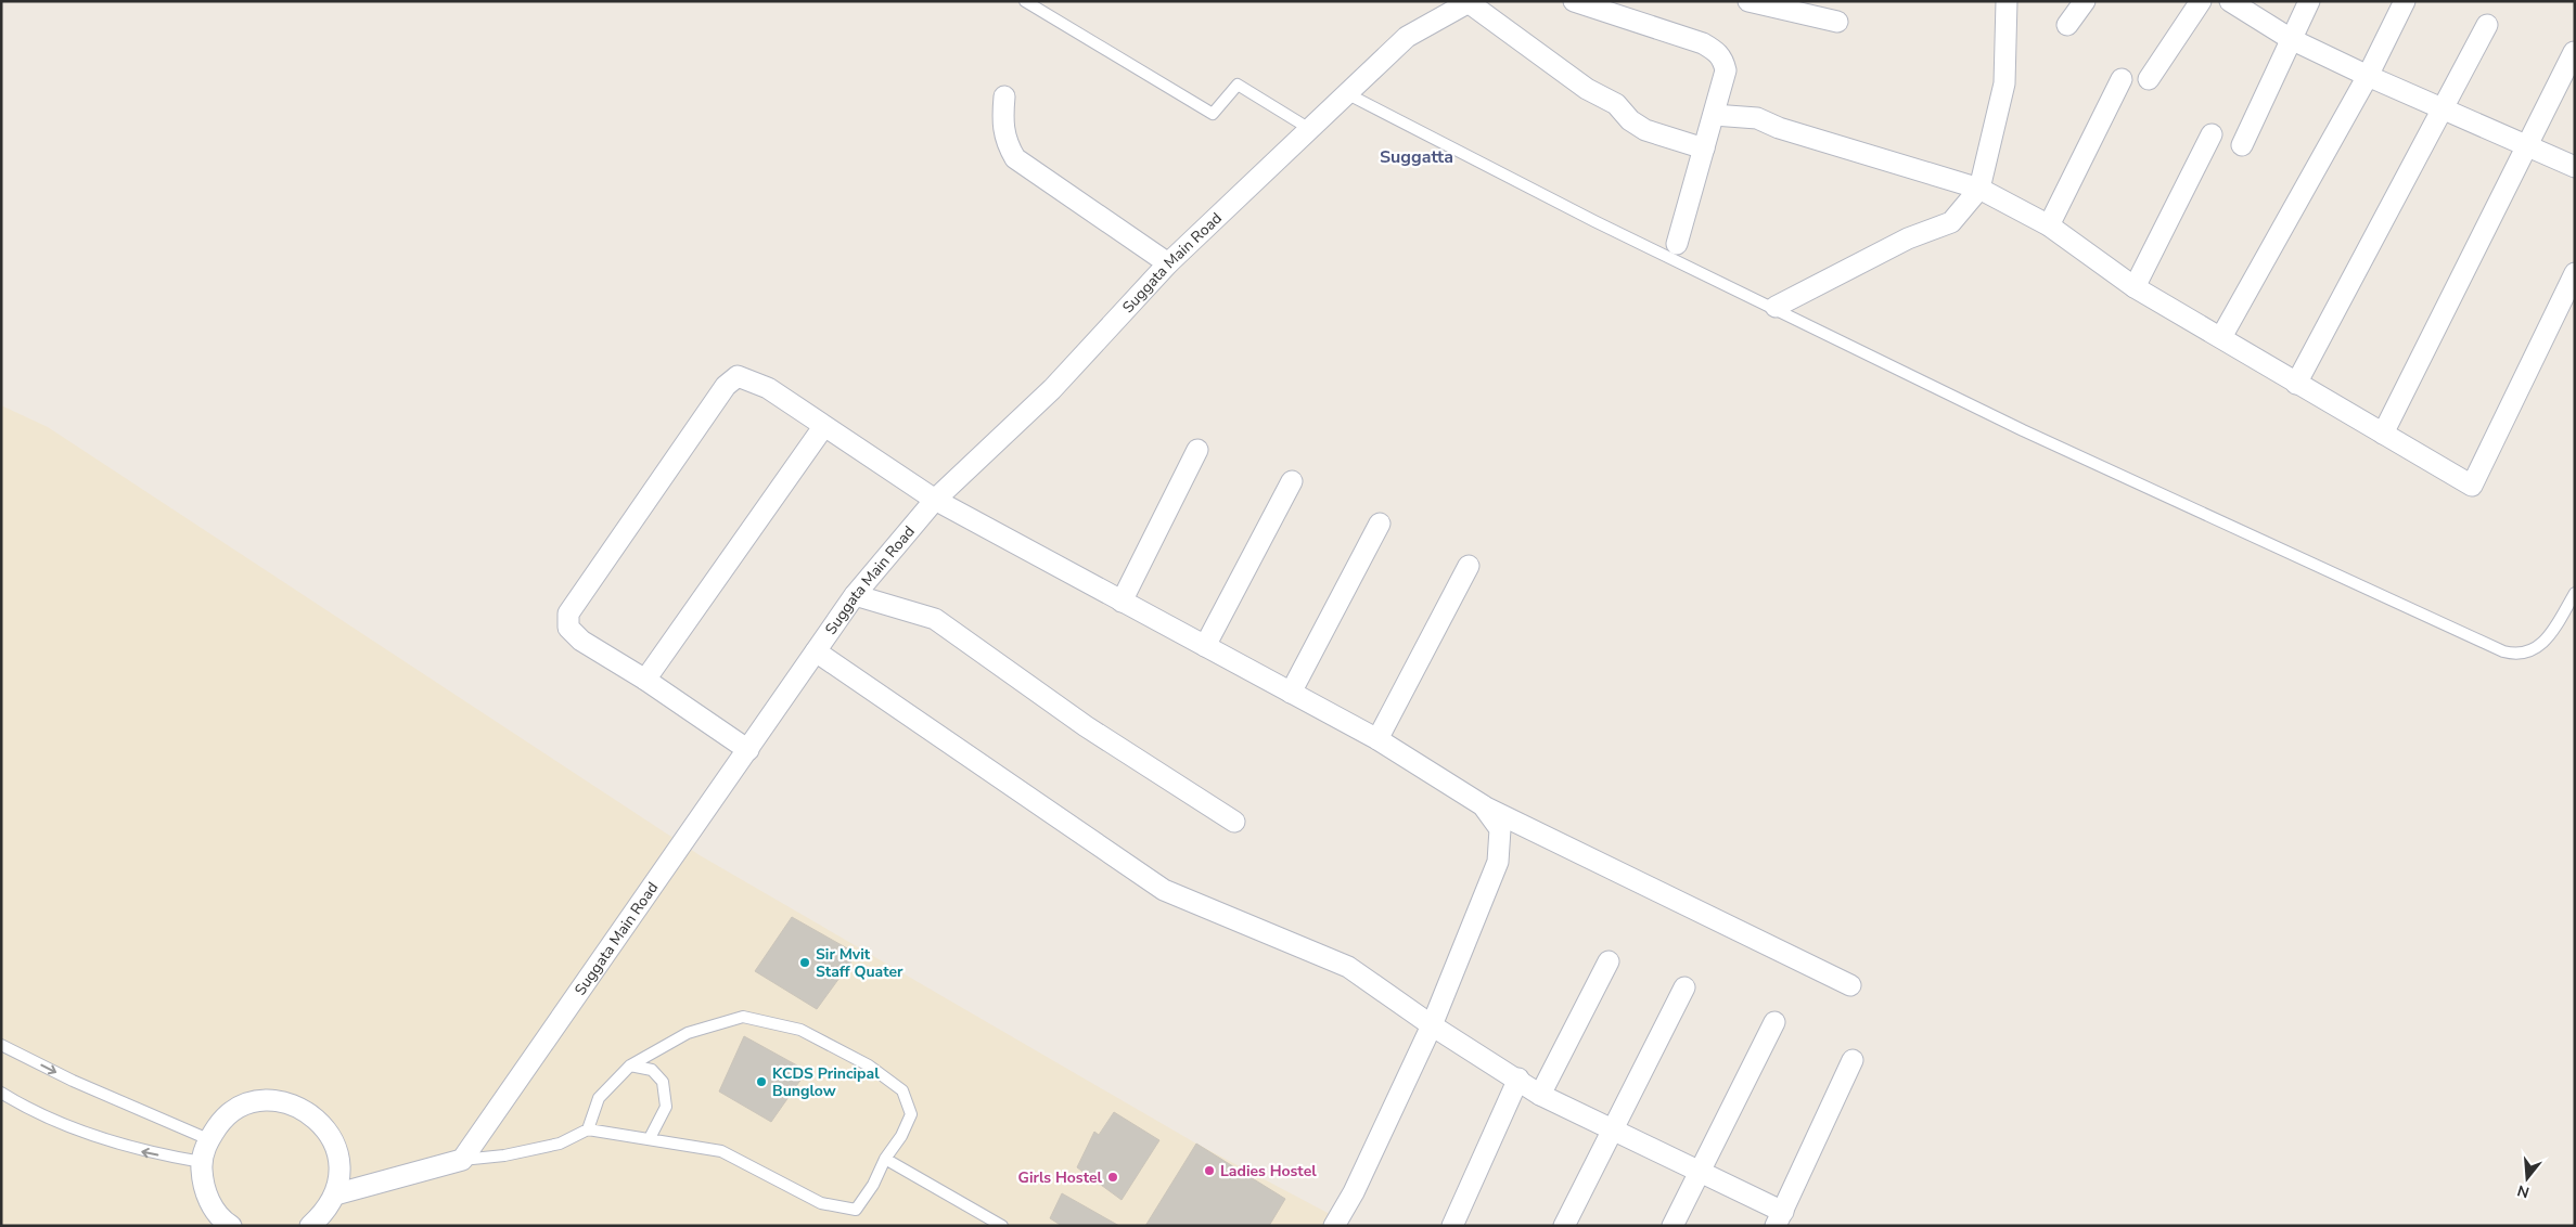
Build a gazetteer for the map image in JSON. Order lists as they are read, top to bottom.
{
  "streets": {
    "street": ["Suggata Main Road"]
  },
  "districts": ["Suggatta"],
  "places": [
    "Sir Mvit Staff Quater",
    "KCDS Principal Bunglow",
    "Ladies Hostel",
    "Girls Hostel"
  ],
  "north": "bottom"
}
